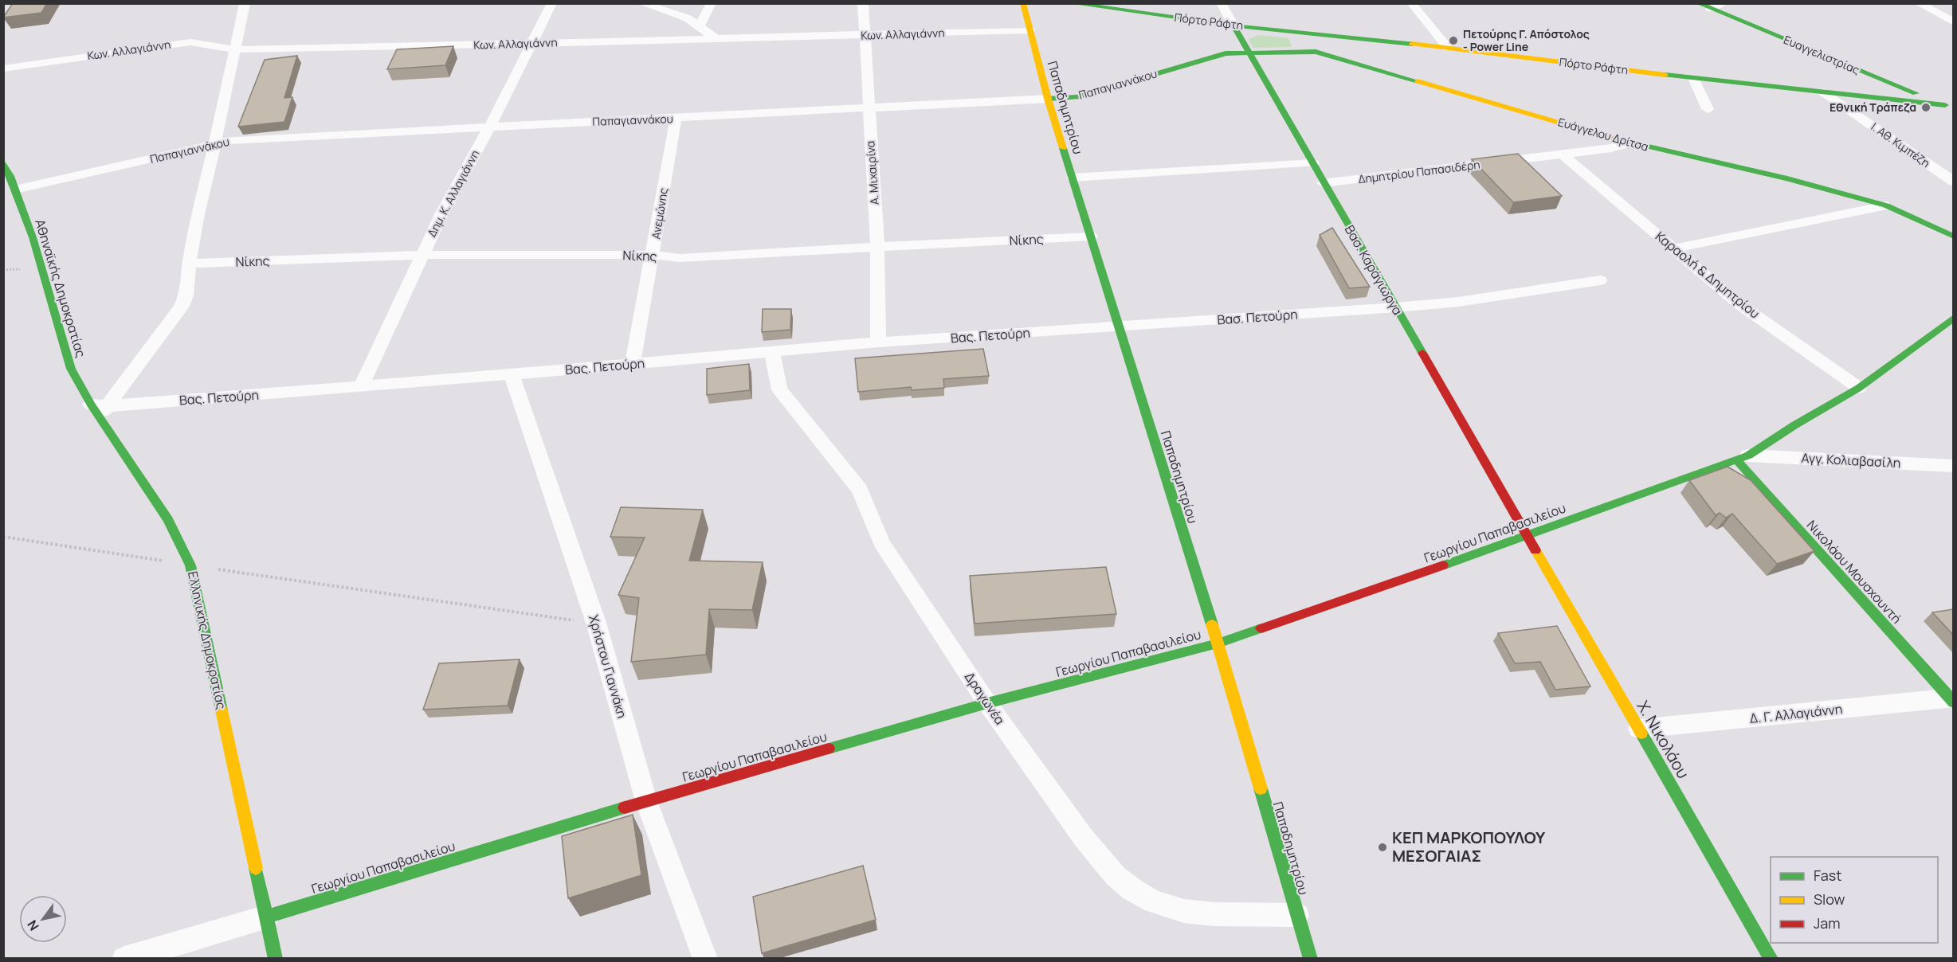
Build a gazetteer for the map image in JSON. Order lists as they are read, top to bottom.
{
  "streets": {
    "main road": [
      "Πόρτο Ράφτη",
      "Ευαγγελιστρίας",
      "Παπαγιαννάκου",
      "Παπαδημητρίου",
      "Ευάγγελου Δρίτσα",
      "Βασ. Καράγιωργα",
      "Αθηναϊκής Δημοκρατίας",
      "Γεωργίου Παπαβασιλείου",
      "Νικολάου Μουσχουντή",
      "Ελληνικής Δημοκρατίας",
      "Χ. Νικολάου"
    ],
    "street": [
      "Κων. Αλλαγιάννη",
      "Ι. Αθ. Κιμπέζη",
      "Δημητρίου Παπασιδέρη",
      "Α. Μιχαιρίνα",
      "Δημ. Κ. Αλλαγιάννη",
      "Ανεμώνης",
      "Νίκης",
      "Καραολή & Δημητρίου",
      "Βασ. Πετούρη",
      "Βας. Πετούρη",
      "Αγγ. Κολιαβασίλη",
      "Χρήστου Γιαννάκη",
      "Δραγωνέα",
      "Δ. Γ. Αλλαγιάννη"
    ]
  },
  "crossings": [
    ["Πόρτο Ράφτη", "Ι. Αθ. Κιμπέζη"],
    ["Πόρτο Ράφτη", "Βασ. Καράγιωργα"],
    ["Κων. Αλλαγιάννη", "Παπαδημητρίου"],
    ["Κων. Αλλαγιάννη", "Α. Μιχαιρίνα"],
    ["Κων. Αλλαγιάννη", "Δημ. Κ. Αλλαγιάννη"],
    ["Παπαγιαννάκου", "Παπαδημητρίου"],
    ["Παπαγιαννάκου", "Ευάγγελου Δρίτσα"],
    ["Παπαγιαννάκου", "Α. Μιχαιρίνα"],
    ["Παπαγιαννάκου", "Δημ. Κ. Αλλαγιάννη"],
    ["Παπαγιαννάκου", "Ανεμώνης"],
    ["Παπαγιαννάκου", "Βασ. Καράγιωργα"],
    ["Παπαγιαννάκου", "Αθηναϊκής Δημοκρατίας"],
    ["Παπαδημητρίου", "Νίκης"],
    ["Παπαδημητρίου", "Βασ. Πετούρη"],
    ["Παπαδημητρίου", "Βας. Πετούρη"],
    ["Παπαδημητρίου", "Γεωργίου Παπαβασιλείου"],
    ["Παπαδημητρίου", "Δραγωνέα"],
    ["Ευάγγελου Δρίτσα", "Δημητρίου Παπασιδέρη"],
    ["Ευάγγελου Δρίτσα", "Βασ. Καράγιωργα"],
    ["Δημητρίου Παπασιδέρη", "Βασ. Καράγιωργα"],
    ["Δημητρίου Παπασιδέρη", "Καραολή & Δημητρίου"],
    ["Α. Μιχαιρίνα", "Νίκης"],
    ["Α. Μιχαιρίνα", "Βας. Πετούρη"],
    ["Δημ. Κ. Αλλαγιάννη", "Νίκης"],
    ["Δημ. Κ. Αλλαγιάννη", "Βας. Πετούρη"],
    ["Ανεμώνης", "Νίκης"],
    ["Ανεμώνης", "Βας. Πετούρη"],
    ["Βασ. Καράγιωργα", "Βασ. Πετούρη"],
    ["Βασ. Καράγιωργα", "Γεωργίου Παπαβασιλείου"],
    ["Βασ. Καράγιωργα", "Χ. Νικολάου"],
    ["Καραολή & Δημητρίου", "Γεωργίου Παπαβασιλείου"],
    ["Αθηναϊκής Δημοκρατίας", "Βας. Πετούρη"],
    ["Αθηναϊκής Δημοκρατίας", "Ελληνικής Δημοκρατίας"],
    ["Βασ. Πετούρη", "Βας. Πετούρη"],
    ["Βας. Πετούρη", "Ελληνικής Δημοκρατίας"],
    ["Βας. Πετούρη", "Χρήστου Γιαννάκη"],
    ["Βας. Πετούρη", "Δραγωνέα"],
    ["Αγγ. Κολιαβασίλη", "Γεωργίου Παπαβασιλείου"],
    ["Αγγ. Κολιαβασίλη", "Νικολάου Μουσχουντή"],
    ["Γεωργίου Παπαβασιλείου", "Νικολάου Μουσχουντή"],
    ["Γεωργίου Παπαβασιλείου", "Ελληνικής Δημοκρατίας"],
    ["Γεωργίου Παπαβασιλείου", "Χρήστου Γιαννάκη"],
    ["Γεωργίου Παπαβασιλείου", "Δραγωνέα"],
    ["Γεωργίου Παπαβασιλείου", "Χ. Νικολάου"],
    ["Νικολάου Μουσχουντή", "Δ. Γ. Αλλαγιάννη"],
    ["Δ. Γ. Αλλαγιάννη", "Χ. Νικολάου"]
  ],
  "places": ["Πετούρης Γ. Απόστολος - Power Line", "Εθνική Τράπεζα", "ΚΕΠ ΜΑΡΚΟΠΟΥΛΟΥ ΜΕΣΟΓΑΙΑΣ"],
  "legend": ["Fast", "Slow", "Jam"],
  "north": "bottom left"
}
